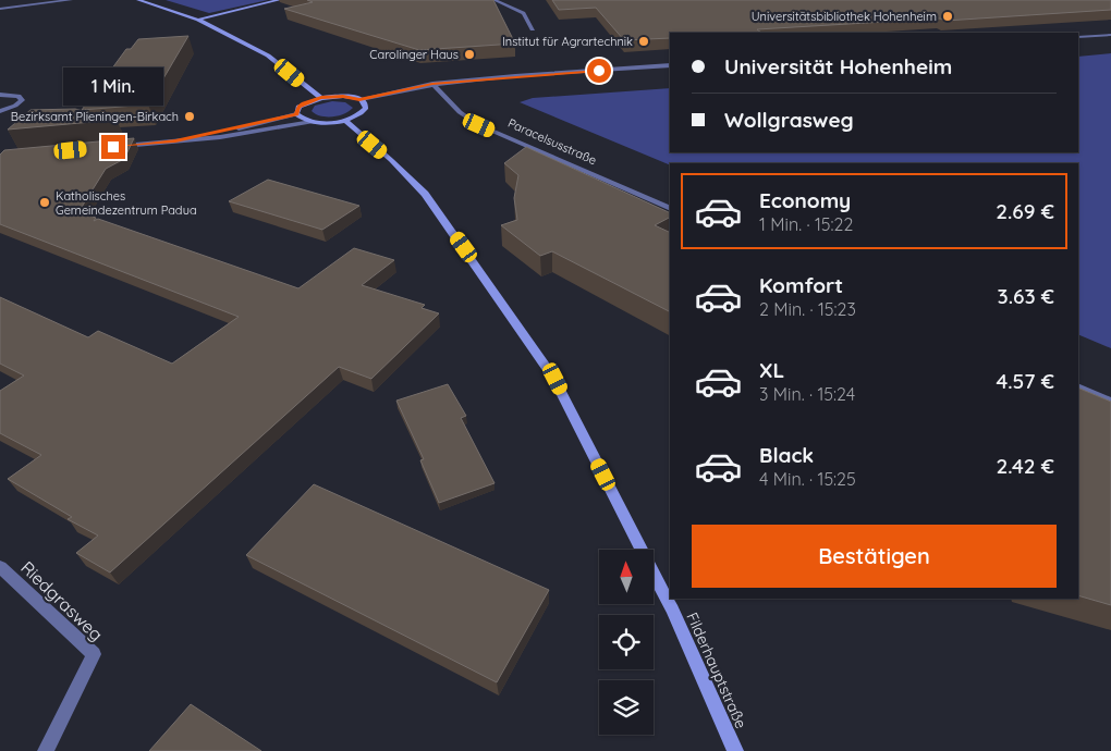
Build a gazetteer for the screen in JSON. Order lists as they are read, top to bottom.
{
  "streets": {
    "main road": ["Filderhauptstraße"],
    "street": ["Paracelsusstraße", "Riedgrasweg"]
  },
  "places": [
    "Universitätsbibliothek Hohenheim",
    "Institut für Agrartechnik",
    "Carolinger Haus",
    "Bezirksamt Plieningen‐Birkach",
    "Katholisches Gemeindezentrum Padua"
  ],
  "north": "top",
  "page": {
    "banner": ["Universität Hohenheim", "Wollgrasweg"],
    "bubble": "1 Min.",
    "list": [
      {
        "name": "Economy",
        "note": "1 Min. · 15:22",
        "value": "2.69 €"
      },
      {
        "name": "Komfort",
        "note": "2 Min. · 15:23",
        "value": "3.63 €"
      },
      {
        "name": "XL",
        "note": "3 Min. · 15:24",
        "value": "4.57 €"
      },
      {
        "name": "Black",
        "note": "4 Min. · 15:25",
        "value": "2.42 €"
      }
    ],
    "buttons": "Bestätigen"
  }
}
